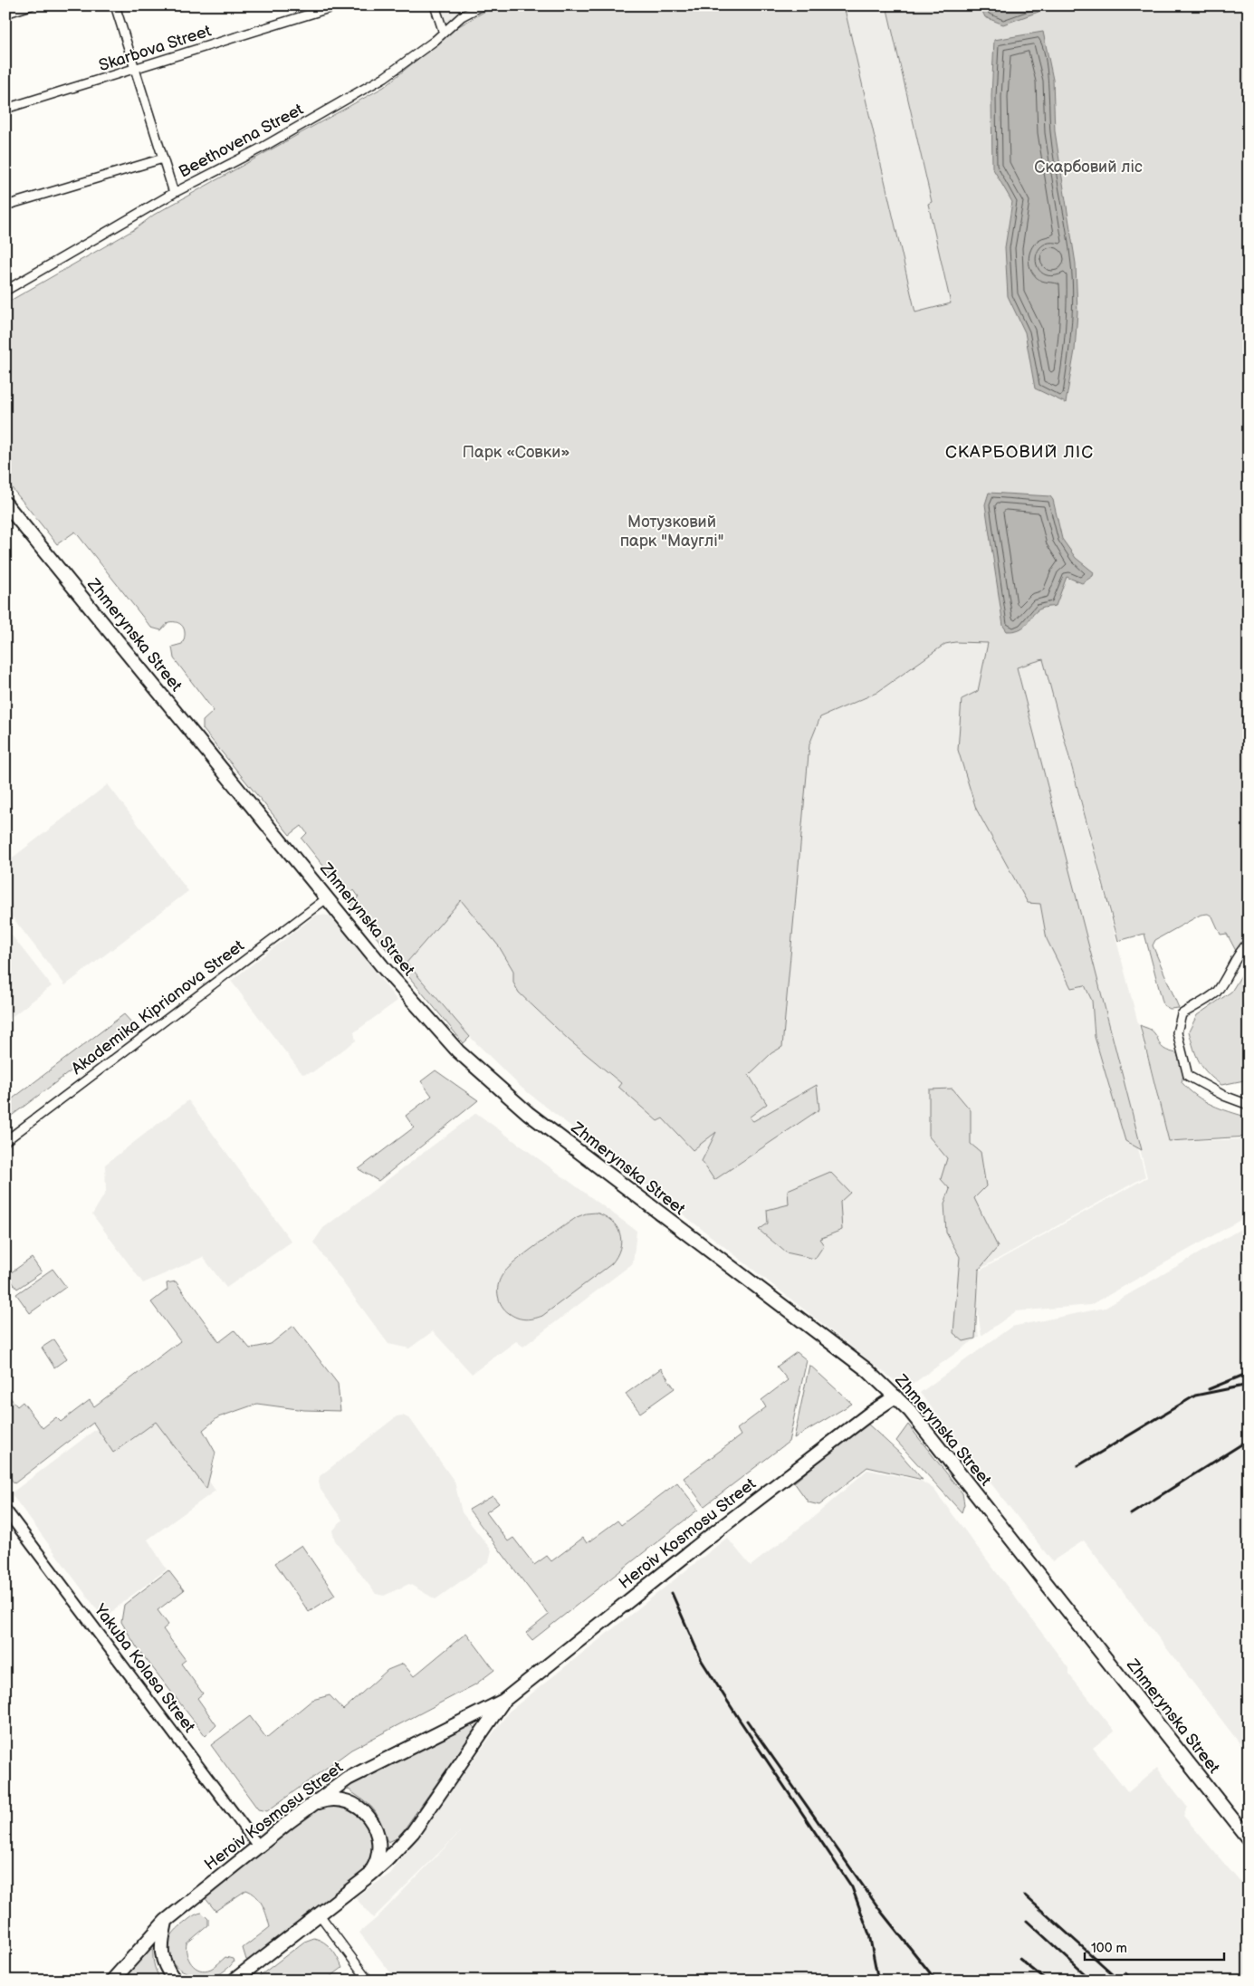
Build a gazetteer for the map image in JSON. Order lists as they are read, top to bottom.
{
  "streets": {
    "main road": ["Zhmerynska Street", "Heroiv Kosmosu Street"],
    "street": [
      "Skarbova Street",
      "Beethovena Street",
      "Akademika Kiprianova Street",
      "Yakuba Kolasa Street"
    ]
  },
  "crossings": [
    ["Zhmerynska Street", "Akademika Kiprianova Street"],
    ["Zhmerynska Street", "Heroiv Kosmosu Street"],
    ["Heroiv Kosmosu Street", "Yakuba Kolasa Street"]
  ],
  "districts": ["СКАРБОВИЙ ЛІС"],
  "parks": ["Скарбовий ліс", "Парк «Совки»", "Мотузковий парк \"Мауглі\""],
  "scale_bar": "100 m"
}
